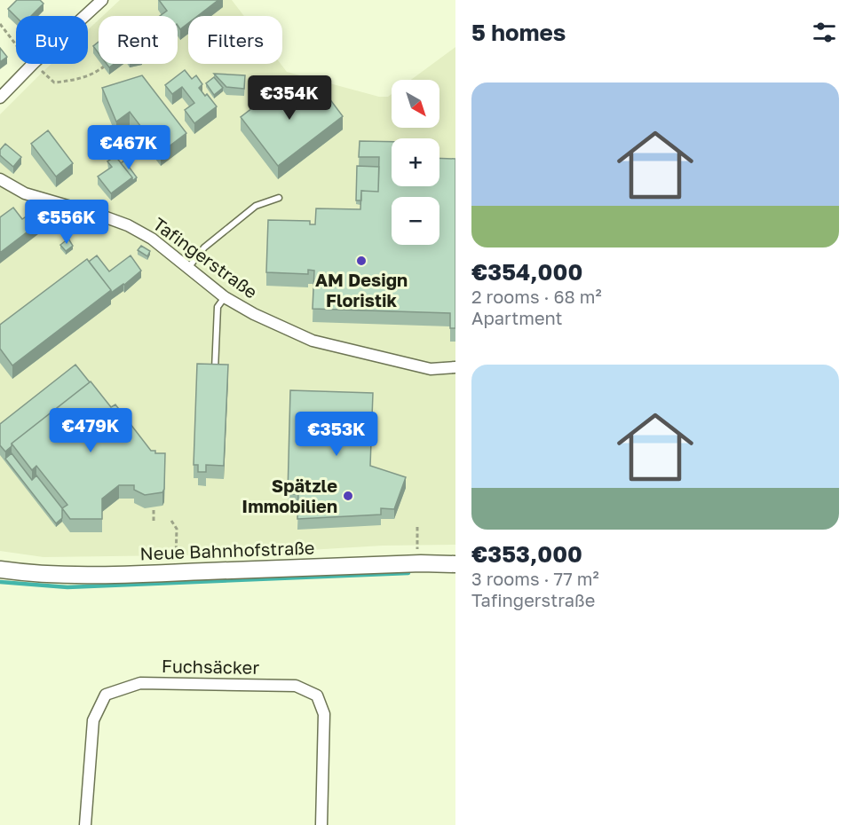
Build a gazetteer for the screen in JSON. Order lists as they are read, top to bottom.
{
  "streets": {
    "main road": ["Neue Bahnhofstraße"],
    "street": ["Tafingerstraße", "Fuchsäcker"]
  },
  "places": ["AM Design Floristik", "Spätzle Immobilien"],
  "north": "bottom right",
  "page": {
    "heading": "5 homes",
    "chip": ["Buy", "Rent", "Filters"],
    "list": [
      {
        "name": "€354,000",
        "note": "2 rooms · 68 m² · Apartment"
      },
      {
        "name": "€353,000",
        "note": "3 rooms · 77 m² · Tafingerstraße"
      }
    ],
    "price": [
      "€354K",
      "€467K",
      "€556K",
      "€479K",
      "€353K"
    ],
    "map_buttons": ["+", "−"]
  }
}
